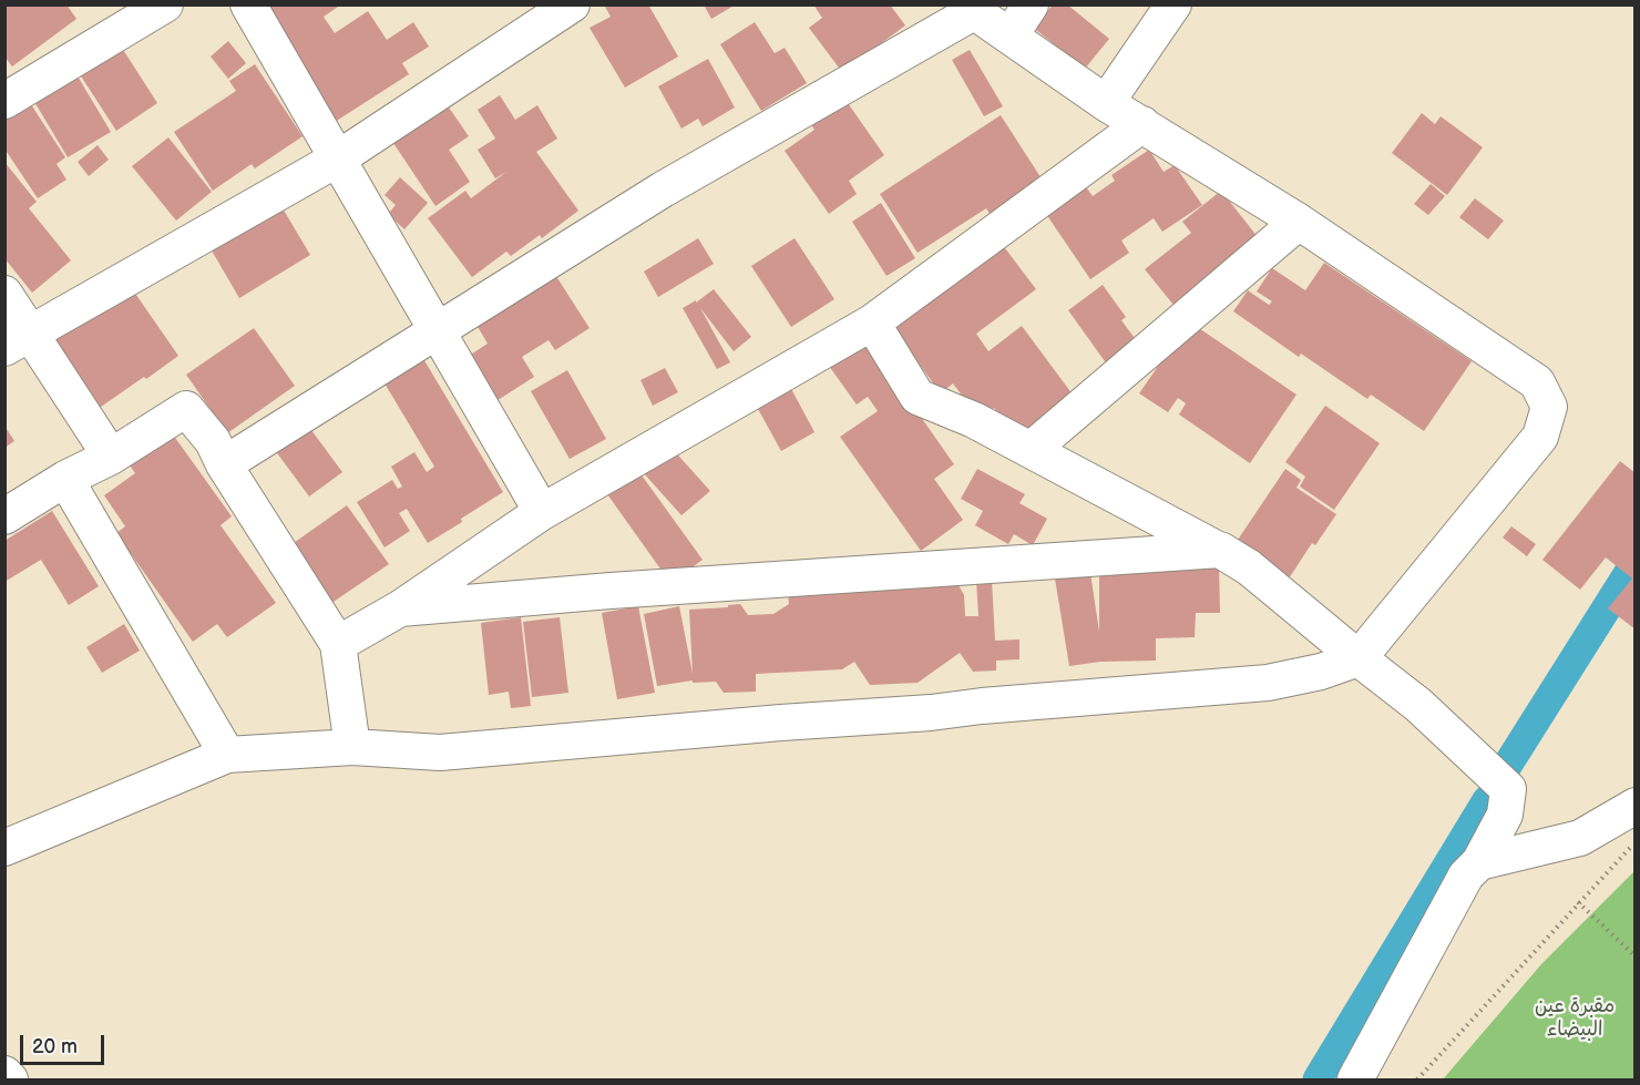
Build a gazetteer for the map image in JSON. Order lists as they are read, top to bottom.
{
  "parks": ["مقبرة عين البيضاء"],
  "scale_bar": "20 m"
}
